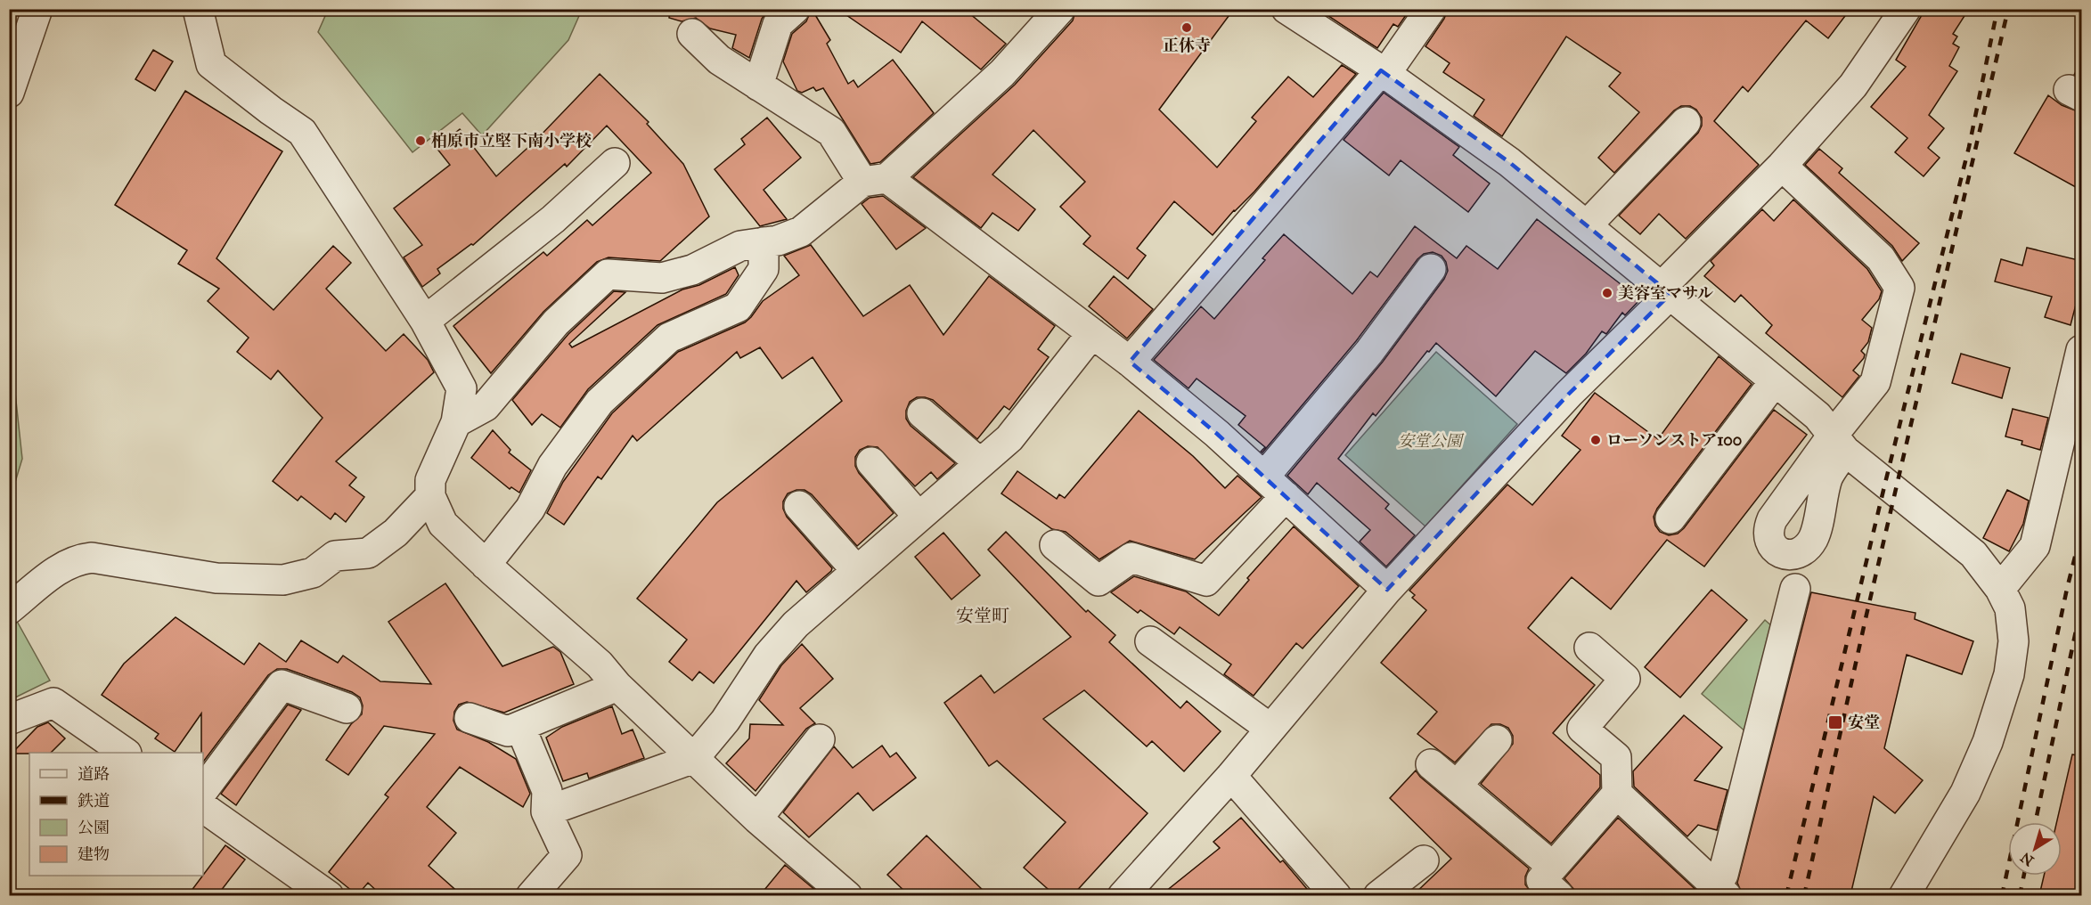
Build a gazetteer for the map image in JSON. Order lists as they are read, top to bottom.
{
  "districts": ["安堂町"],
  "parks": ["安堂公園"],
  "places": {
    "other": [
      "正休寺",
      "柏原市立堅下南小学校",
      "美容室マサル",
      "ローソンストア100"
    ],
    "transit": ["安堂"]
  },
  "legend": [
    "道路",
    "鉄道",
    "公園",
    "建物"
  ],
  "north": "bottom left"
}
